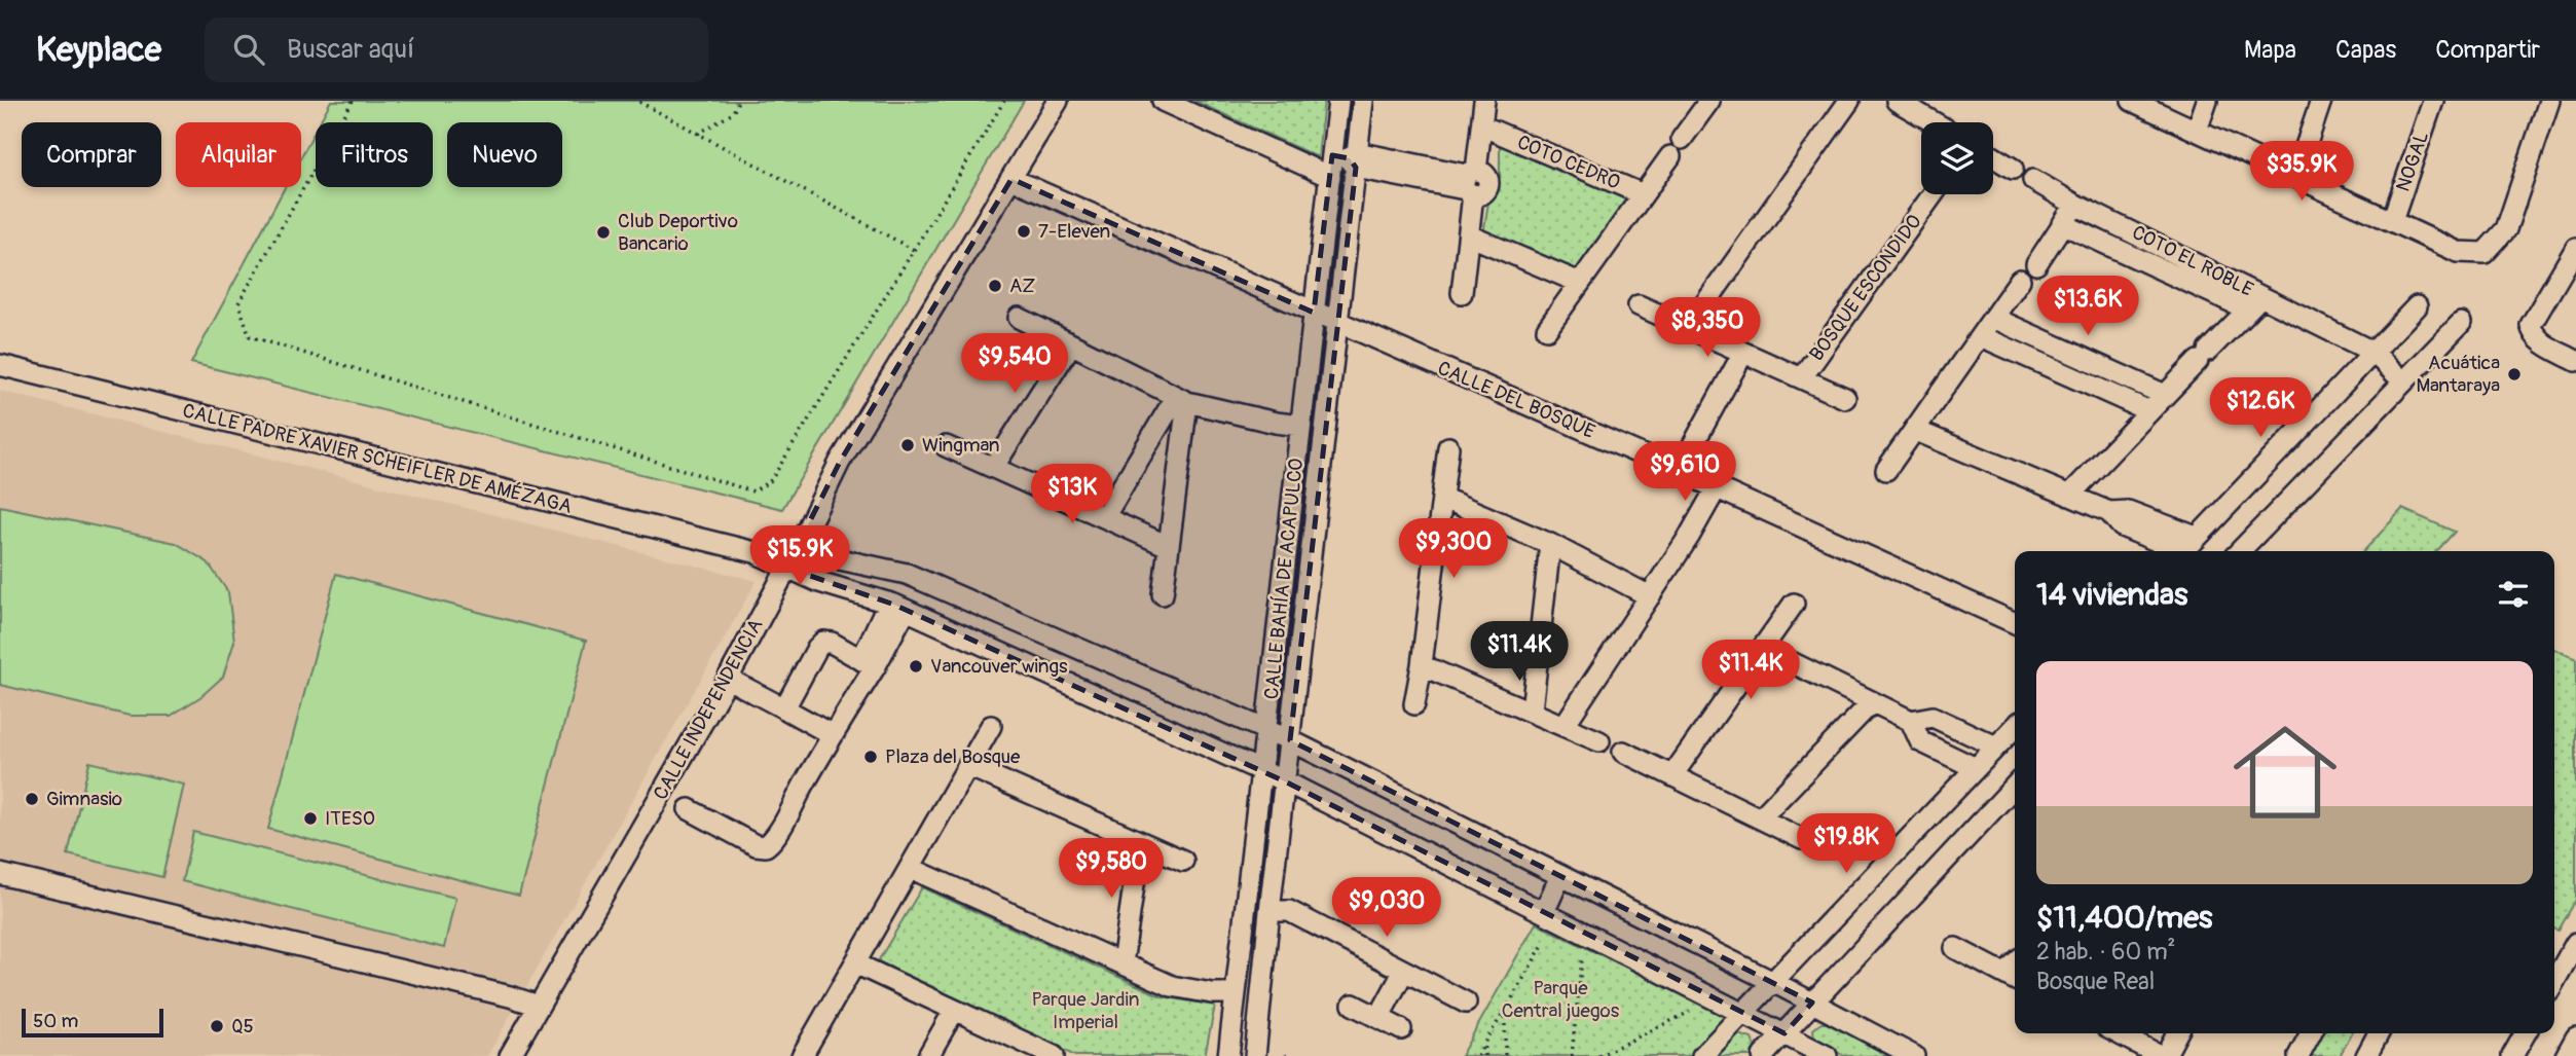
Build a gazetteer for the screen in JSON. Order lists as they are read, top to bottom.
{
  "streets": {
    "street": [
      "NOGAL",
      "COTO CEDRO",
      "COTO EL ROBLE",
      "BOSQUE ESCONDIDO",
      "CALLE DEL BOSQUE",
      "CALLE PADRE XAVIER SCHEIFLER DE AMÉZAGA",
      "CALLE BAHÍA DE ACAPULCO",
      "CALLE INDEPENDENCIA"
    ]
  },
  "crossings": [
    ["CALLE DEL BOSQUE", "CALLE BAHÍA DE ACAPULCO"],
    ["CALLE DEL BOSQUE", "CALLE INDEPENDENCIA"],
    ["CALLE PADRE XAVIER SCHEIFLER DE AMÉZAGA", "CALLE INDEPENDENCIA"]
  ],
  "parks": ["Parque Central juegos", "Parque Jardin Imperial"],
  "places": [
    "7-Eleven",
    "Club Deportivo Bancario",
    "AZ",
    "Acuática Mantaraya",
    "Wingman",
    "Vancouver wings",
    "Plaza del Bosque",
    "Gimnasio",
    "ITESO",
    "Q5"
  ],
  "scale_bar": "50 m",
  "page": {
    "header": "Keyplace",
    "search": "Buscar aquí",
    "nav": ["Mapa", "Capas", "Compartir"],
    "chip": [
      "Comprar",
      "Alquilar",
      "Filtros",
      "Nuevo"
    ],
    "price": [
      "$35.9K",
      "$13.6K",
      "$8,350",
      "$9,540",
      "$12.6K",
      "$9,610",
      "$13K",
      "$9,300",
      "$15.9K",
      "$11.4K",
      "$11.4K",
      "$19.8K",
      "$9,580",
      "$9,030"
    ],
    "heading": "14 viviendas",
    "list": [
      {
        "name": "$11,400/mes",
        "note": "2 hab. · 60 m² · Bosque Real"
      }
    ],
    "scale": "50 m"
  }
}
